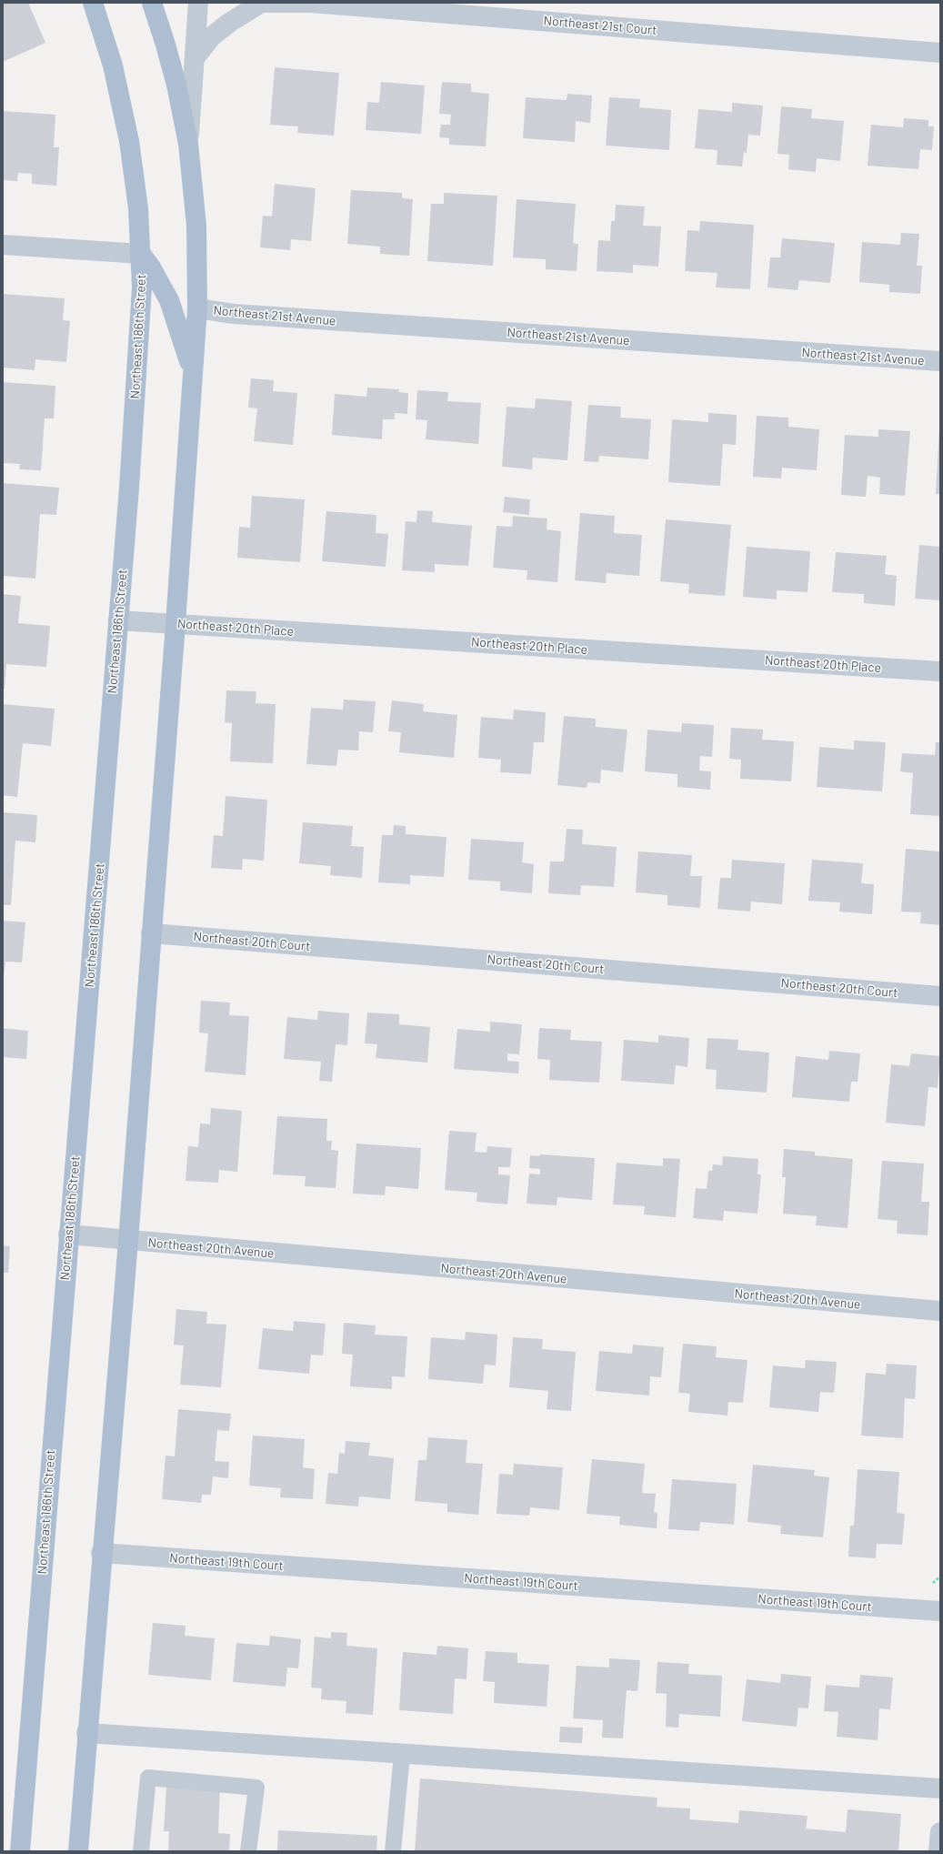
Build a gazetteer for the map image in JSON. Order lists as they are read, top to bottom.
{
  "streets": {
    "main road": ["Northeast 186th Street"],
    "street": [
      "Northeast 21st Court",
      "Northeast 21st Avenue",
      "Northeast 20th Place",
      "Northeast 20th Court",
      "Northeast 20th Avenue",
      "Northeast 19th Court"
    ]
  },
  "crossings": [
    ["Northeast 186th Street", "Northeast 20th Place"],
    ["Northeast 186th Street", "Northeast 20th Avenue"]
  ]
}
